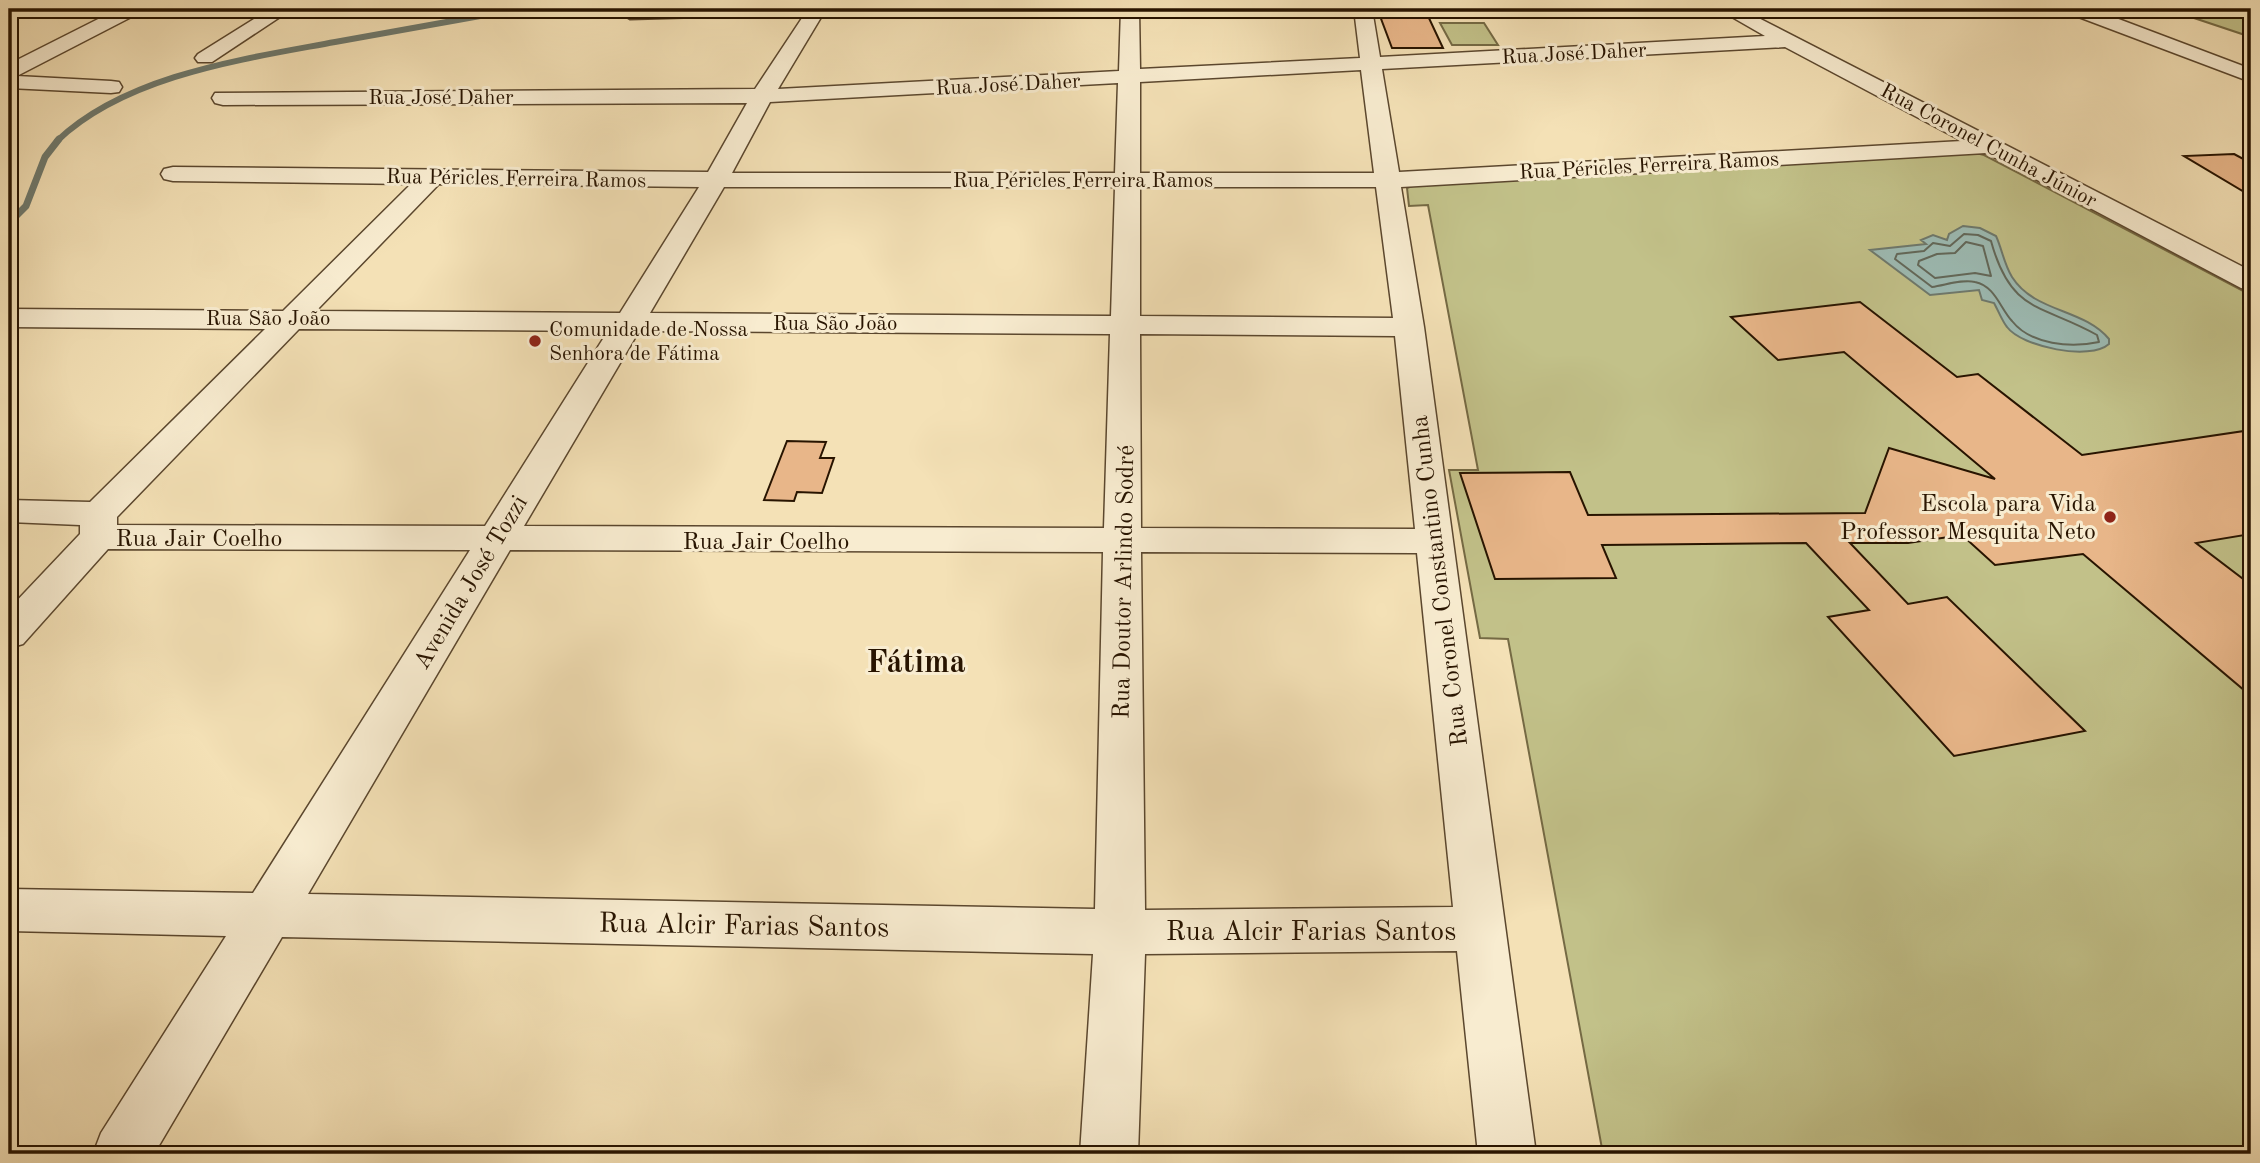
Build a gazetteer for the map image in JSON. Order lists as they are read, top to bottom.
{
  "streets": {
    "street": [
      "Rua José Daher",
      "Rua Coronel Cunha Júnior",
      "Rua Péricles Ferreira Ramos",
      "Rua São João",
      "Rua Jair Coelho",
      "Rua Coronel Constantino Cunha",
      "Avenida José Tozzi",
      "Rua Doutor Arlindo Sodré",
      "Rua Alcir Farias Santos"
    ]
  },
  "crossings": [
    ["Rua José Daher", "Rua Coronel Cunha Júnior"],
    ["Rua José Daher", "Rua Coronel Constantino Cunha"],
    ["Rua José Daher", "Avenida José Tozzi"],
    ["Rua José Daher", "Rua Doutor Arlindo Sodré"],
    ["Rua Coronel Cunha Júnior", "Rua Péricles Ferreira Ramos"],
    ["Rua Péricles Ferreira Ramos", "Rua Coronel Constantino Cunha"],
    ["Rua Péricles Ferreira Ramos", "Avenida José Tozzi"],
    ["Rua Péricles Ferreira Ramos", "Rua Doutor Arlindo Sodré"],
    ["Rua São João", "Rua Coronel Constantino Cunha"],
    ["Rua São João", "Avenida José Tozzi"],
    ["Rua São João", "Rua Doutor Arlindo Sodré"],
    ["Rua Jair Coelho", "Rua Coronel Constantino Cunha"],
    ["Rua Jair Coelho", "Avenida José Tozzi"],
    ["Rua Jair Coelho", "Rua Doutor Arlindo Sodré"],
    ["Rua Coronel Constantino Cunha", "Rua Alcir Farias Santos"],
    ["Avenida José Tozzi", "Rua Alcir Farias Santos"],
    ["Rua Doutor Arlindo Sodré", "Rua Alcir Farias Santos"]
  ],
  "districts": ["Fátima"],
  "places": ["Comunidade de Nossa Senhora de Fátima", "Escola para Vida Professor Mesquita Neto"]
}
